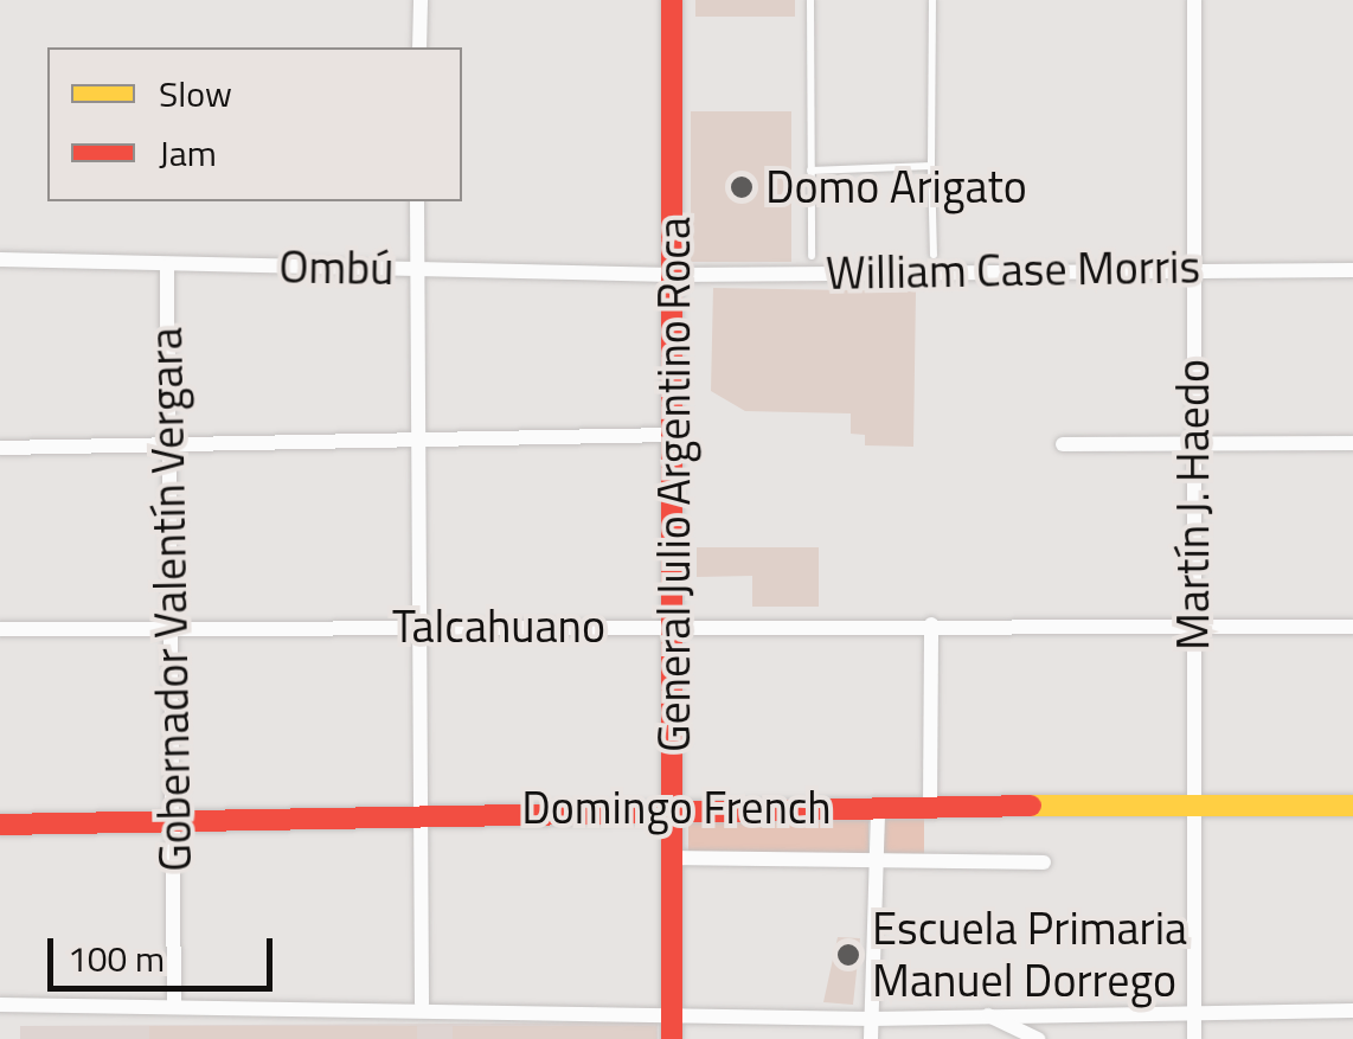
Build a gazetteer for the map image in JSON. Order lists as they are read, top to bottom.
{
  "streets": {
    "street": [
      "Ombú",
      "William Case Morris",
      "General Julio Argentino Roca",
      "Martín J. Haedo",
      "Gobernador Valentín Vergara",
      "Talcahuano",
      "Domingo French"
    ]
  },
  "crossings": [
    ["Ombú", "William Case Morris"],
    ["Ombú", "General Julio Argentino Roca"],
    ["Ombú", "Gobernador Valentín Vergara"],
    ["William Case Morris", "General Julio Argentino Roca"],
    ["William Case Morris", "Martín J. Haedo"],
    ["General Julio Argentino Roca", "Talcahuano"],
    ["General Julio Argentino Roca", "Domingo French"],
    ["Martín J. Haedo", "Talcahuano"],
    ["Martín J. Haedo", "Domingo French"],
    ["Gobernador Valentín Vergara", "Talcahuano"],
    ["Gobernador Valentín Vergara", "Domingo French"]
  ],
  "places": ["Domo Arigato", "Escuela Primaria Manuel Dorrego"],
  "legend": ["Slow", "Jam"],
  "scale_bar": "100 m"
}
